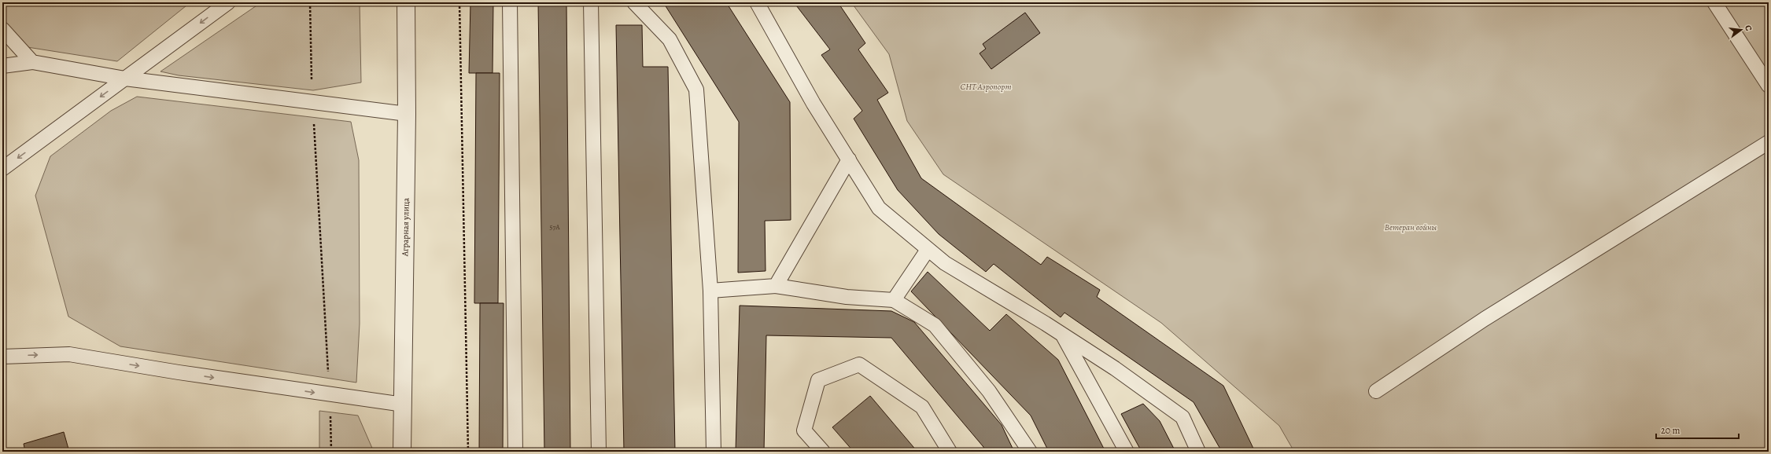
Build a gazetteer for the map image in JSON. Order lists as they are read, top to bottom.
{
  "streets": {
    "street": ["Аграрная улица"]
  },
  "parks": ["СНТ Аэропорт", "Ветеран войны"],
  "house_numbers": ["57А"],
  "scale_bar": "20 m",
  "north": "right"
}
